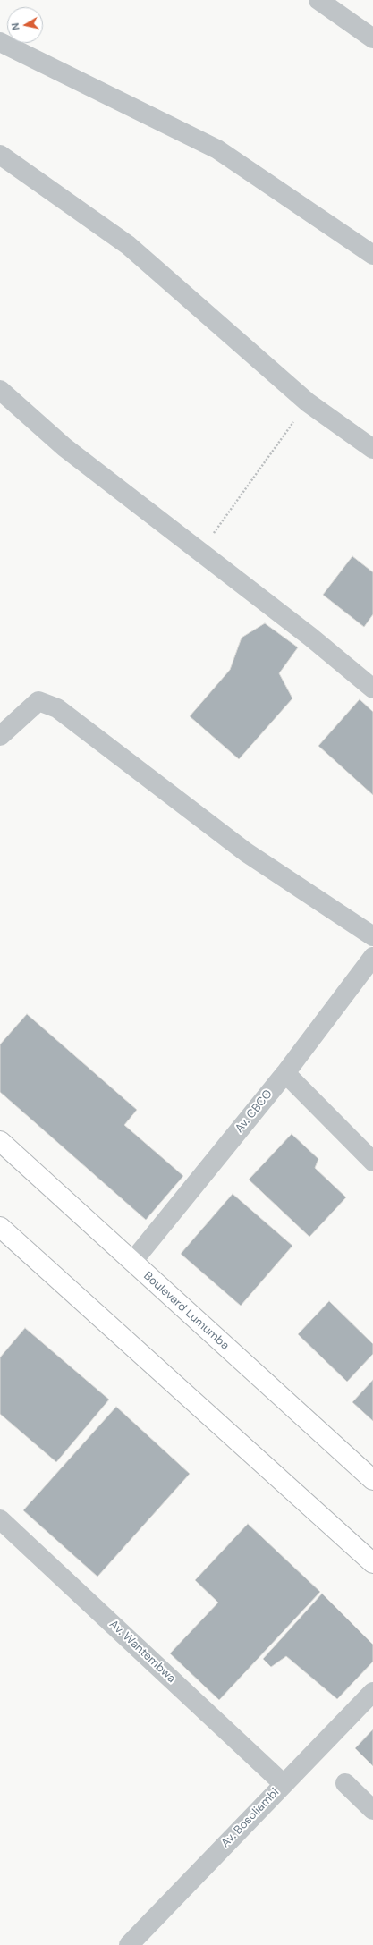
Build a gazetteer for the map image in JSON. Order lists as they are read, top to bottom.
{
  "streets": {
    "highway": ["Boulevard Lumumba"],
    "street": ["Av. CBCO", "Av. Wantembwa", "Av. Bosoliambi"]
  },
  "crossings": [
    ["Av. CBCO", "Boulevard Lumumba"],
    ["Av. Wantembwa", "Av. Bosoliambi"]
  ],
  "north": "left"
}
